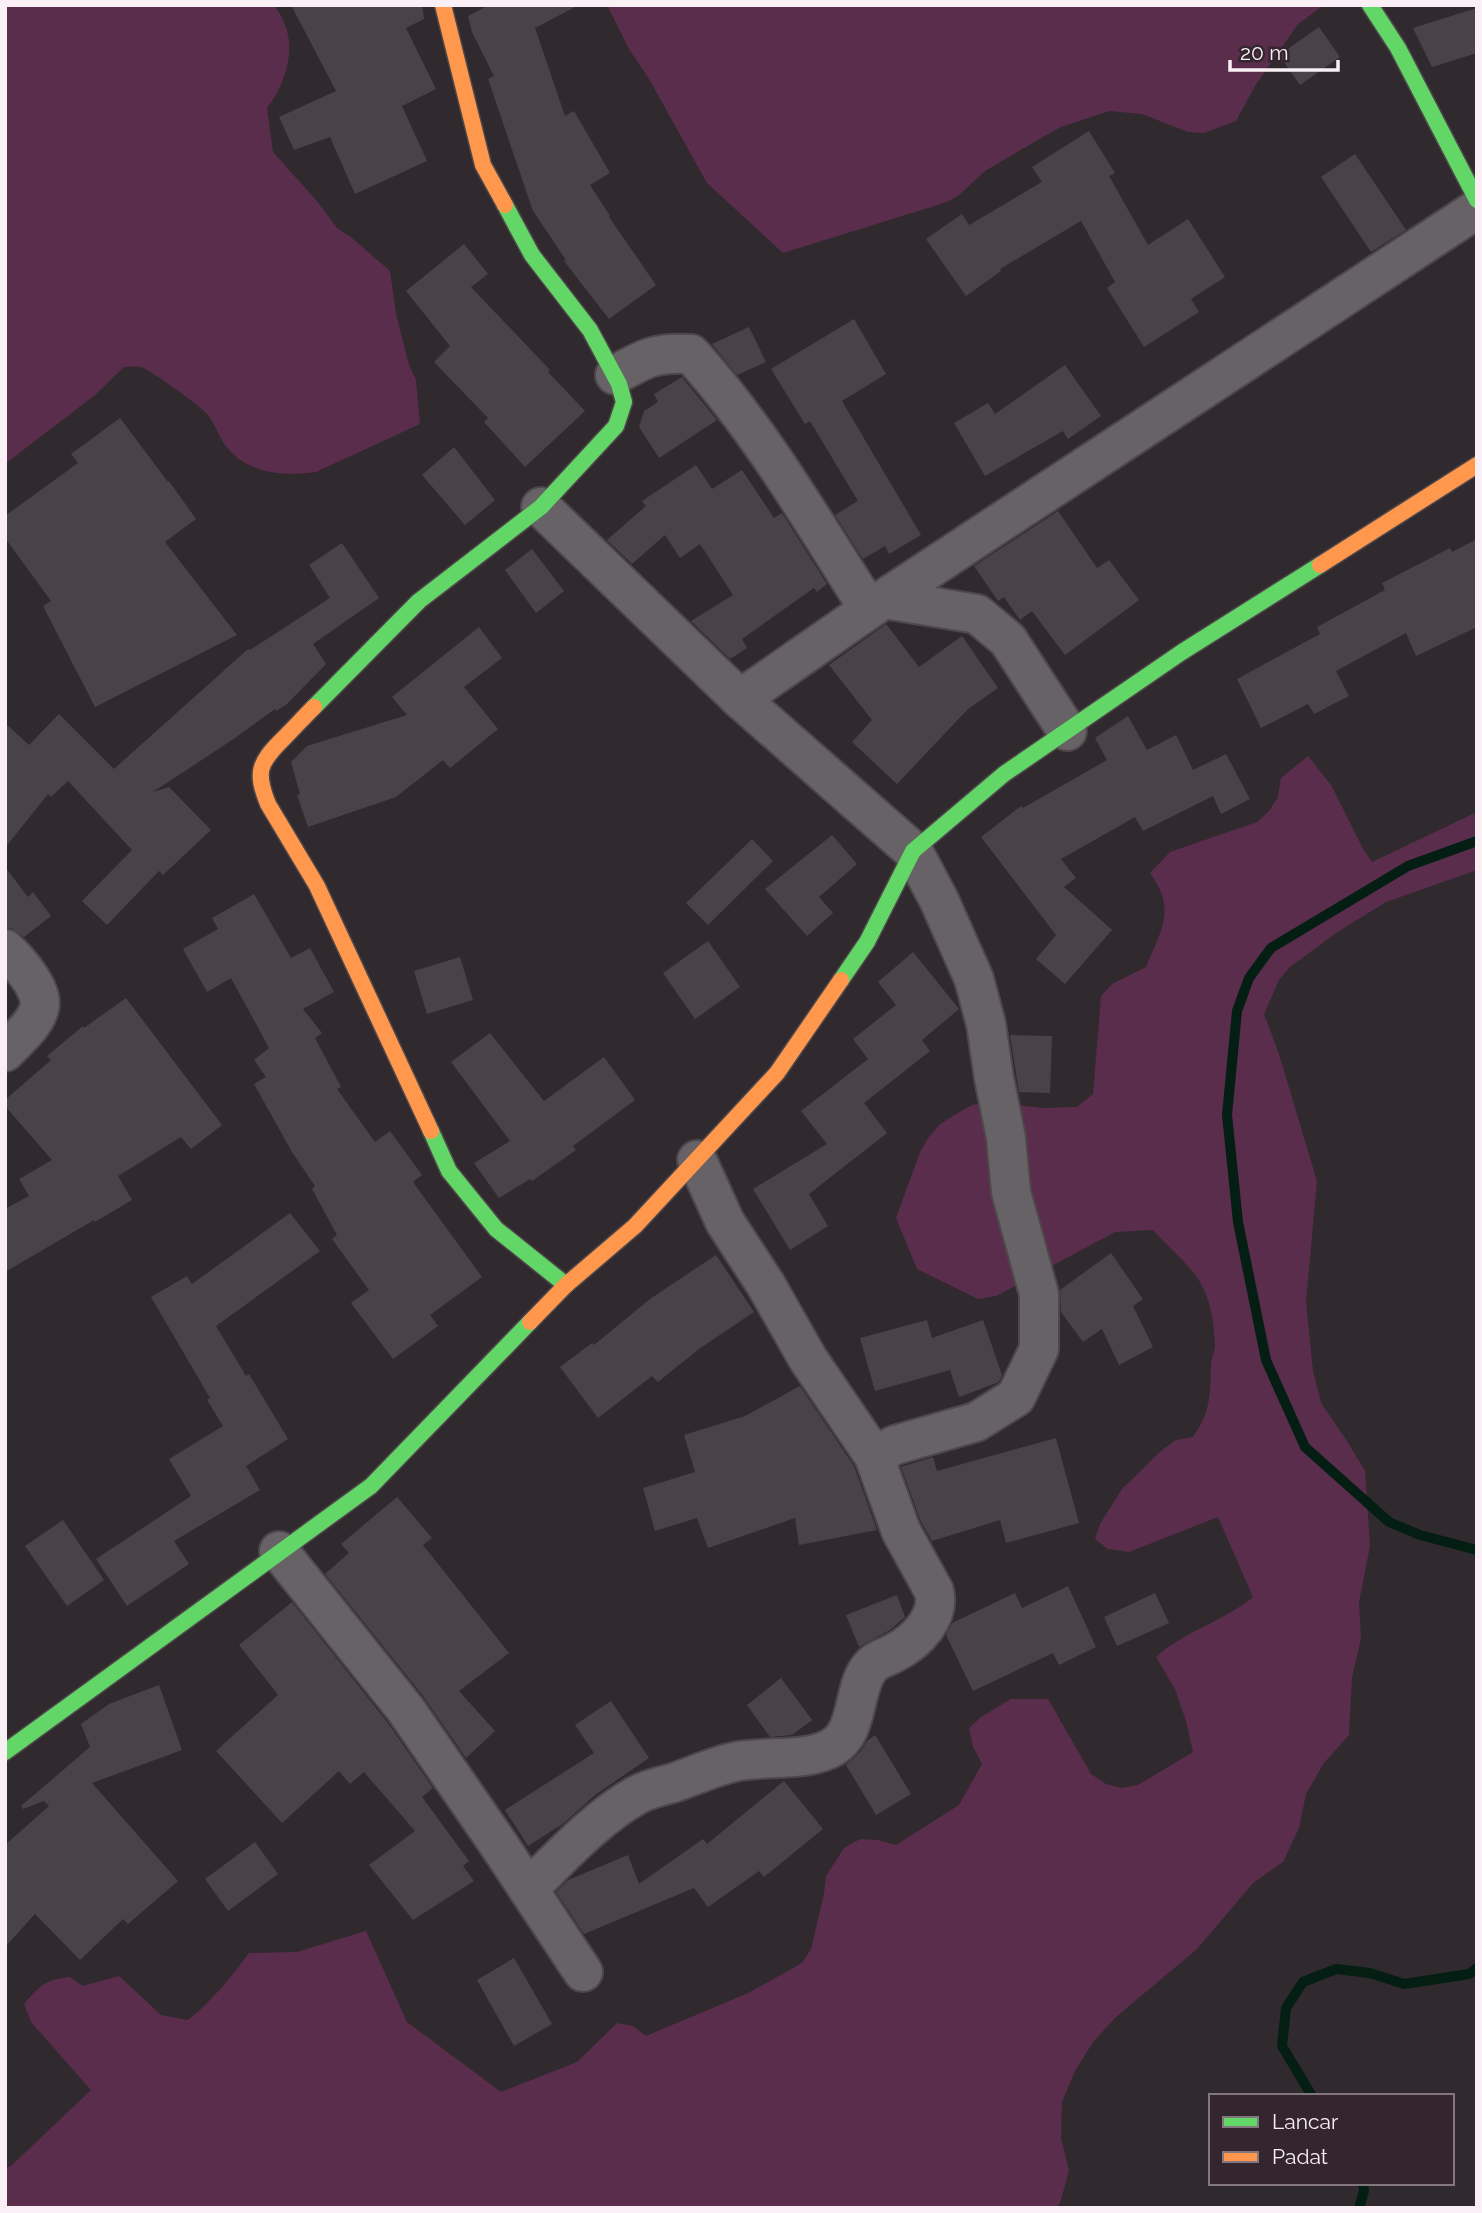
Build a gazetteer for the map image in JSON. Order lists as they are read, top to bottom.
{
  "legend": ["Lancar", "Padat"],
  "scale_bar": "20 m"
}
